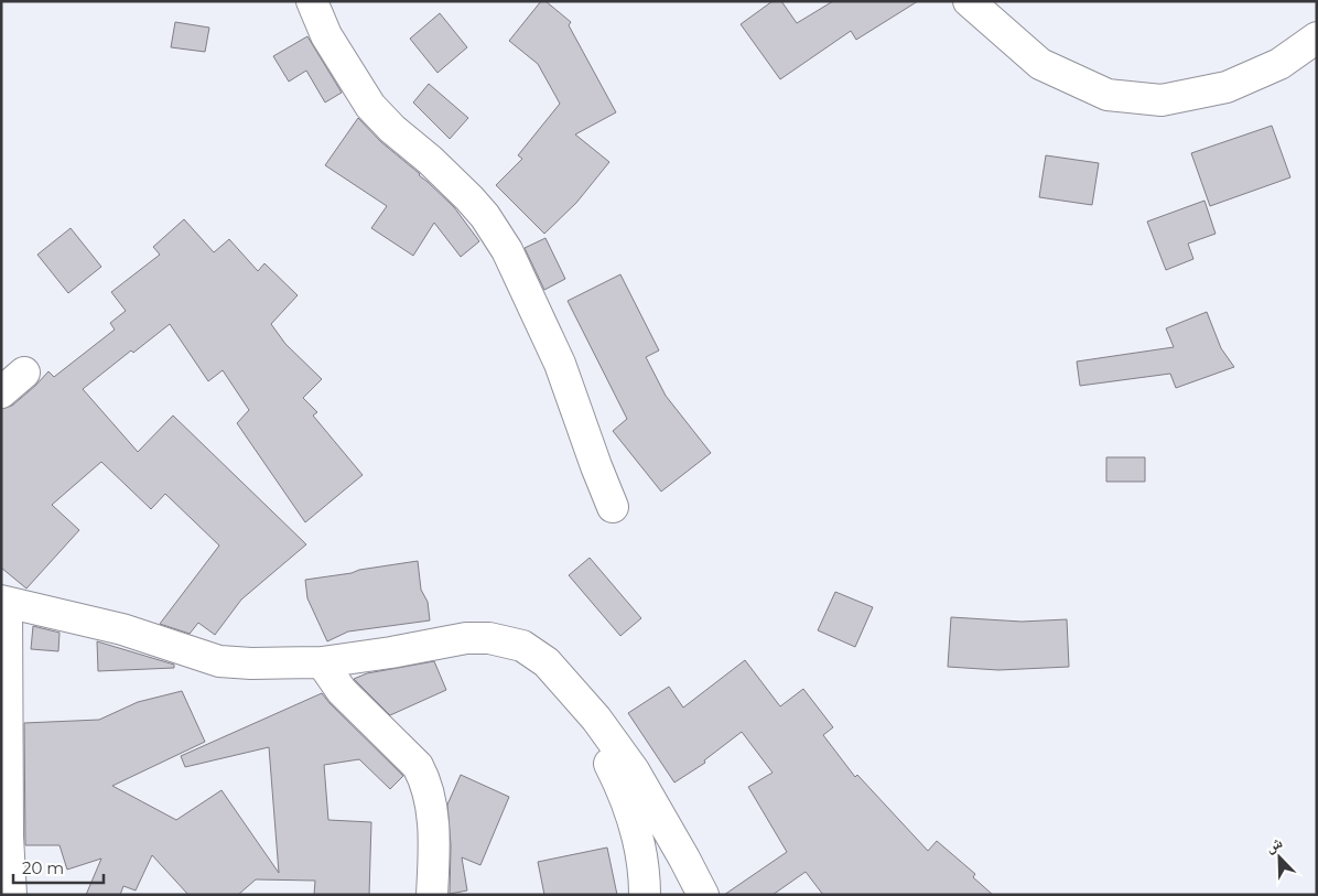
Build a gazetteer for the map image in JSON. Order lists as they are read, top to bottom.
{
  "scale_bar": "20 m",
  "north": "top left"
}
